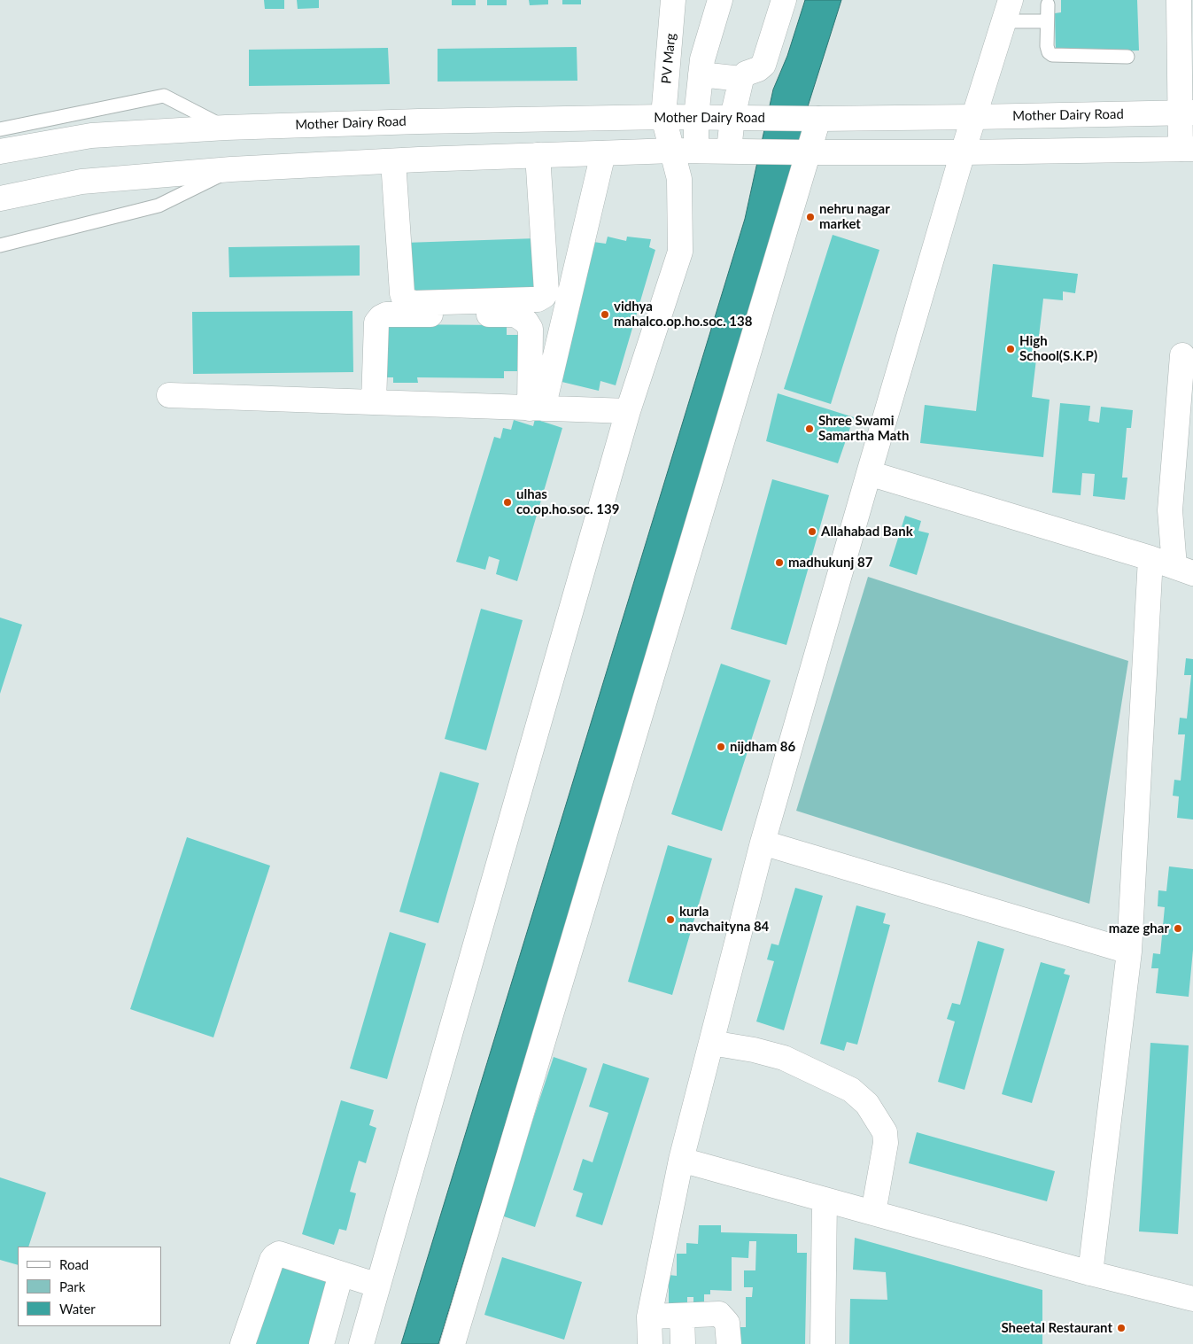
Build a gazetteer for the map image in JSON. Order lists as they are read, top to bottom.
{
  "streets": {
    "street": ["PV Marg", "Mother Dairy Road"]
  },
  "crossings": [
    ["PV Marg", "Mother Dairy Road"]
  ],
  "places": [
    "nehru nagar market",
    "vidhya mahalco.op.ho.soc. 138",
    "High School(S.K.P)",
    "Shree Swami Samartha Math",
    "ulhas co.op.ho.soc. 139",
    "Allahabad Bank",
    "madhukunj 87",
    "nijdham 86",
    "kurla navchaityna 84",
    "maze ghar",
    "Sheetal Restaurant"
  ],
  "legend": ["Road", "Park", "Water"]
}
